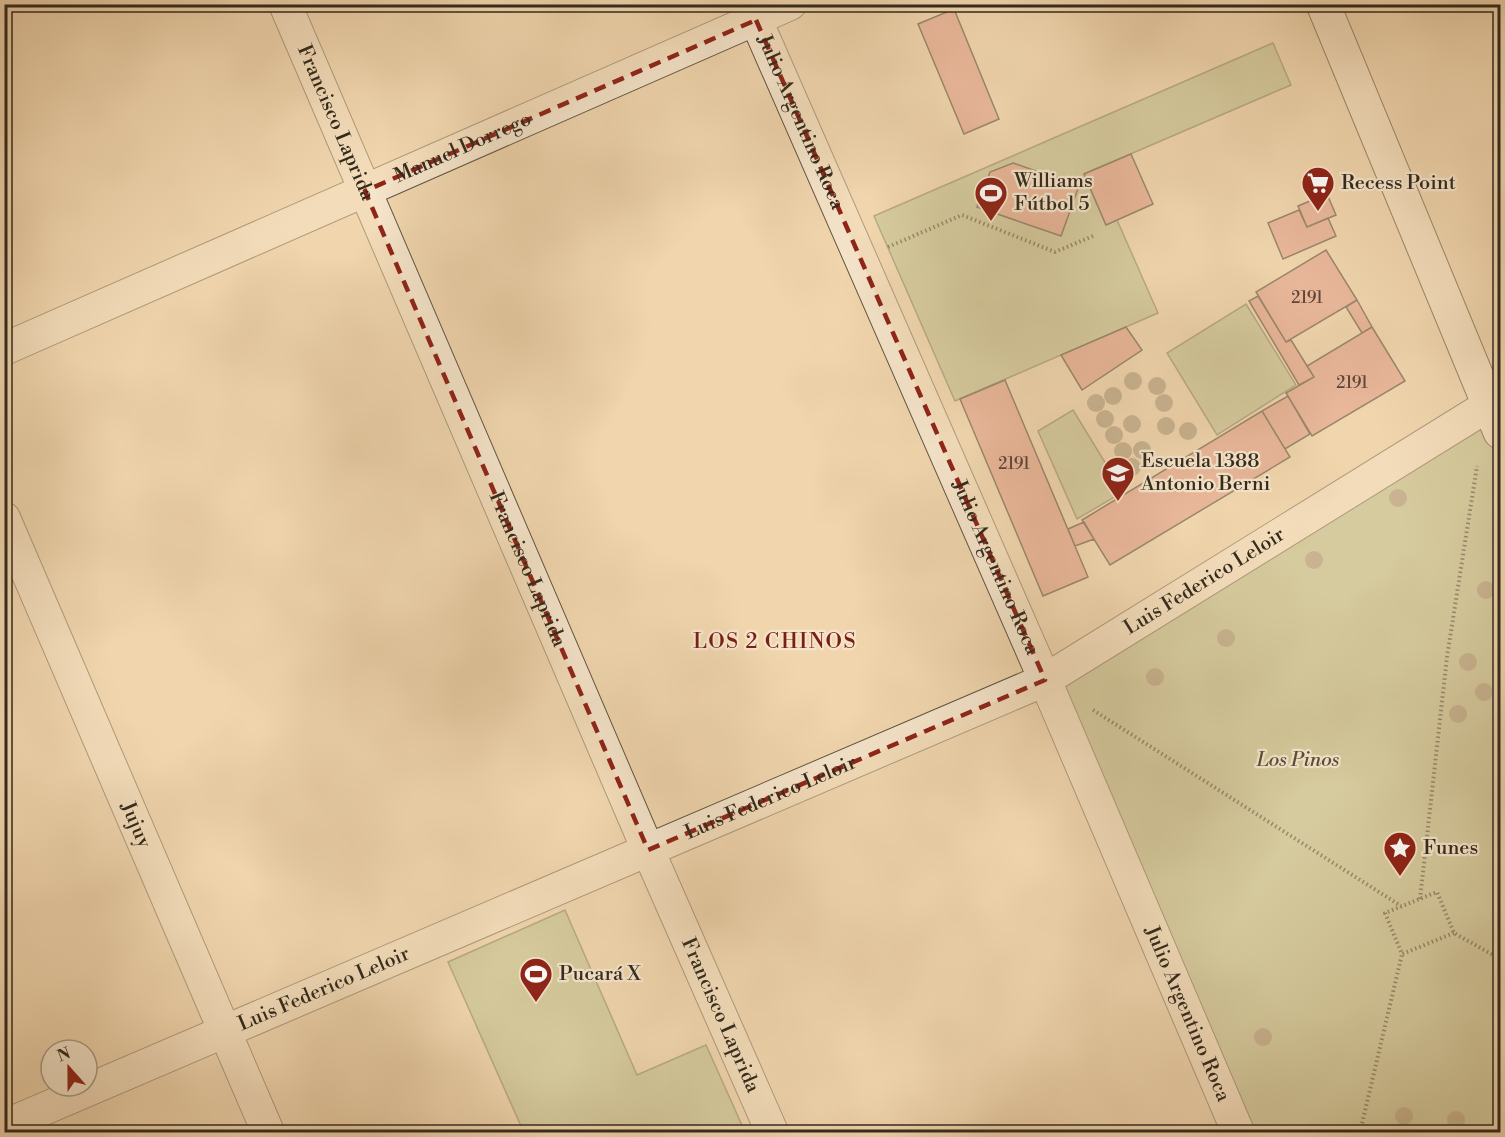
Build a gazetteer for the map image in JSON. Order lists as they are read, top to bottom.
{
  "streets": {
    "street": [
      "Francisco Laprida",
      "Julio Argentino Roca",
      "Manuel Dorrego",
      "Luis Federico Leloir",
      "Jujuy"
    ]
  },
  "crossings": [
    ["Francisco Laprida", "Manuel Dorrego"],
    ["Francisco Laprida", "Luis Federico Leloir"],
    ["Julio Argentino Roca", "Manuel Dorrego"],
    ["Julio Argentino Roca", "Luis Federico Leloir"],
    ["Luis Federico Leloir", "Jujuy"]
  ],
  "districts": ["LOS 2 CHINOS"],
  "parks": ["Los Pinos"],
  "places": {
    "supermarket": ["Recess Point"],
    "sports": ["Williams Fútbol 5", "Pucará X"],
    "school or university": ["Escuela 1388 Antonio Berni"],
    "place": ["Funes"]
  },
  "house_numbers": ["2191", "2191", "2191"],
  "north": "top"
}
